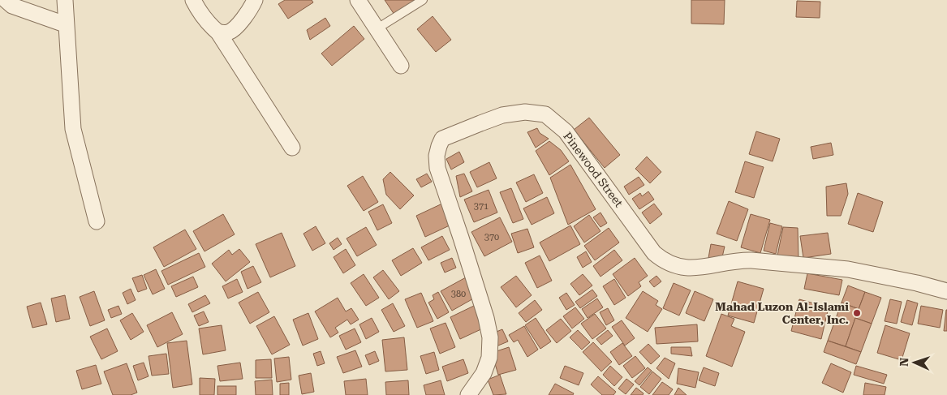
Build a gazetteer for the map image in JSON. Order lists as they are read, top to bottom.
{
  "streets": {
    "street": ["Pinewood Street"]
  },
  "places": ["Mahad Luzon Al-Islami Center, Inc."],
  "house_numbers": ["371", "370", "380"],
  "north": "left"
}
